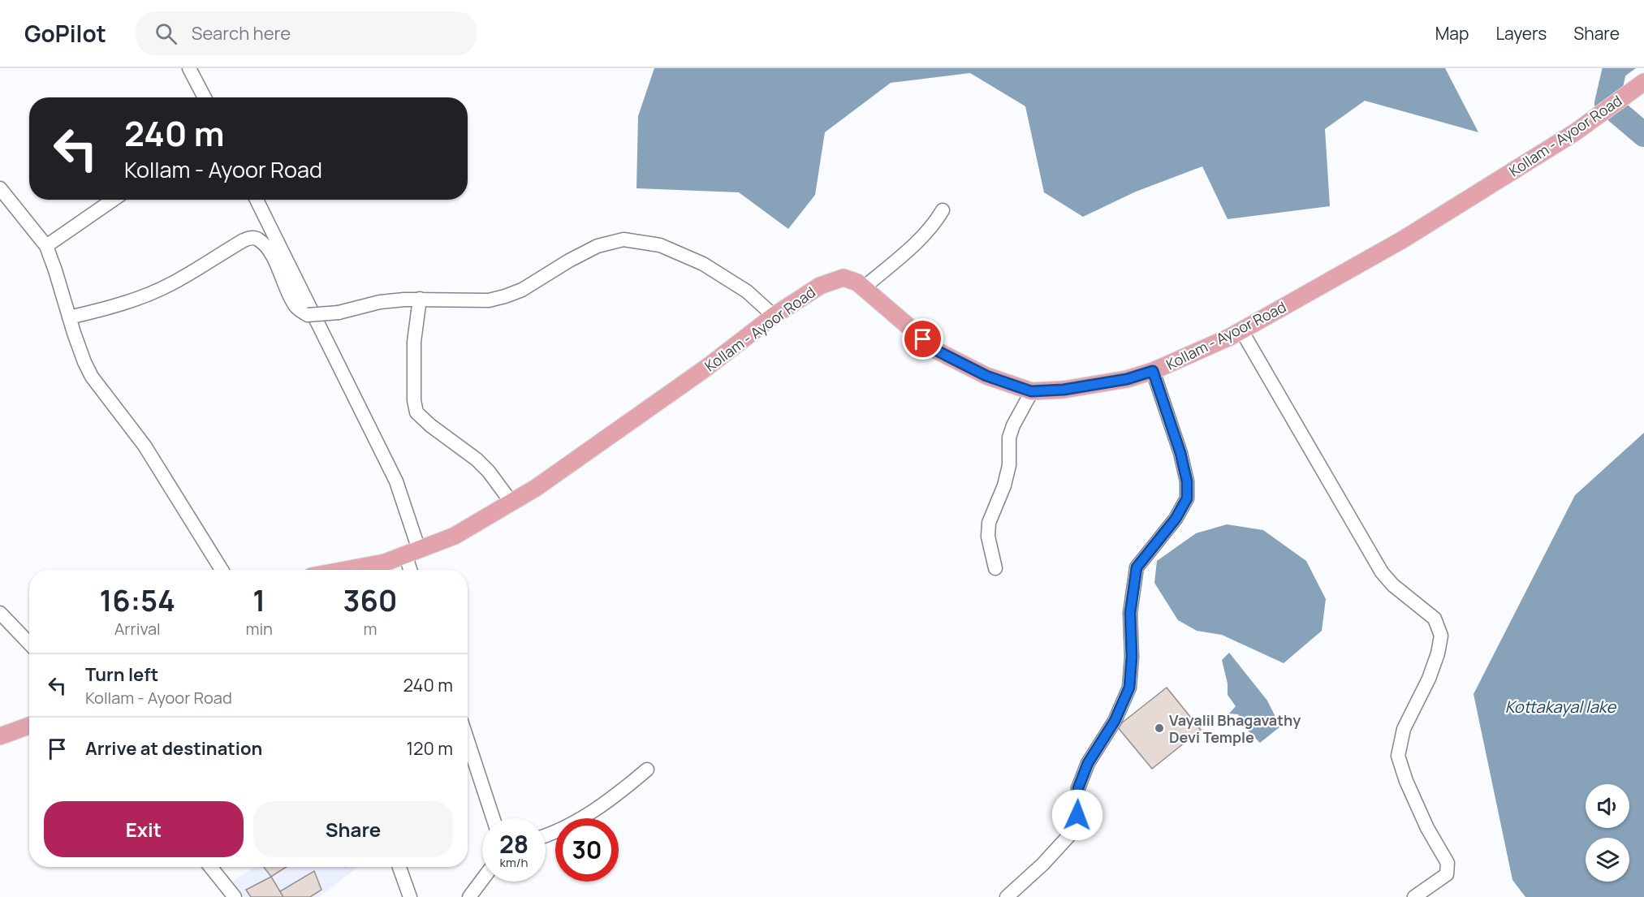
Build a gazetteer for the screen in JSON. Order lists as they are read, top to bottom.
{
  "streets": {
    "main road": ["Kollam - Ayoor Road"]
  },
  "water": ["Kottakayal lake"],
  "places": ["Vayalil Bhagavathy Devi Temple"],
  "page": {
    "header": "GoPilot",
    "search": "Search here",
    "nav": ["Map", "Layers", "Share"],
    "turn": ["240 m", "Kollam - Ayoor Road"],
    "eta": [
      "16:54",
      "Arrival",
      "1",
      "min",
      "360",
      "m"
    ],
    "list": [
      {
        "name": "Turn left",
        "note": "Kollam - Ayoor Road",
        "value": "240 m"
      },
      {
        "name": "Arrive at destination",
        "value": "120 m"
      }
    ],
    "buttons": ["Exit", "Share"],
    "speed": "28 km/h",
    "limit": "30"
  }
}
